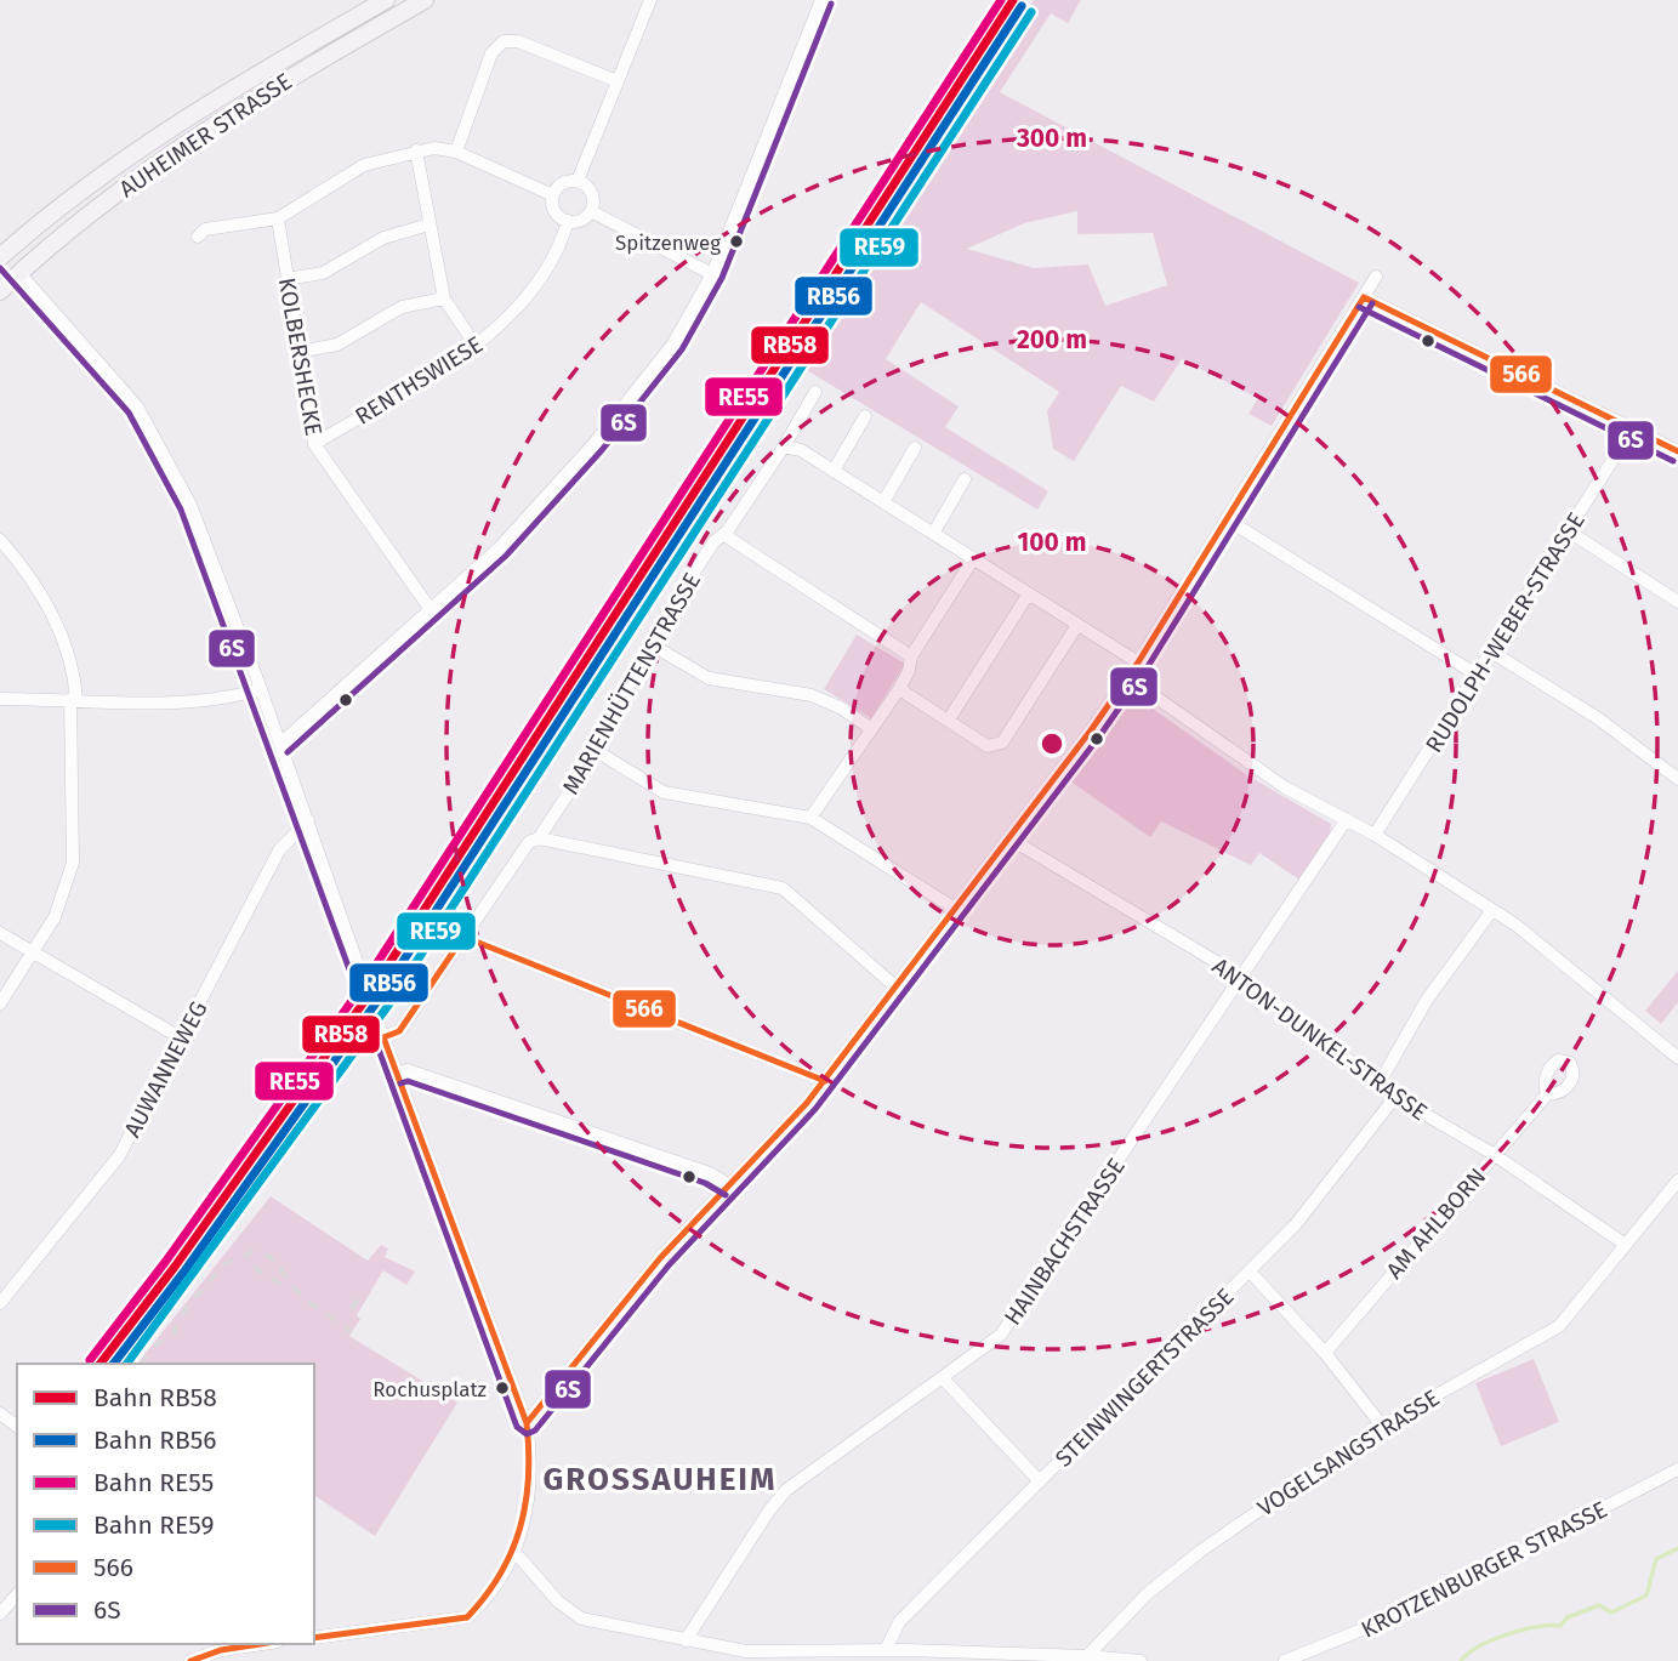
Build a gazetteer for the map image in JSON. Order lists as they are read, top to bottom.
{
  "streets": {
    "main road": ["AUHEIMER STRASSE"],
    "street": [
      "KOLBERSHECKE",
      "RENTHSWIESE",
      "RUDOLPH-WEBER-STRASSE",
      "MARIENHÜTTENSTRASSE",
      "ANTON-DUNKEL-STRASSE",
      "AUWANNEWEG",
      "AM AHLBORN",
      "HAINBACHSTRASSE",
      "STEINWINGERTSTRASSE",
      "VOGELSANGSTRASSE",
      "KROTZENBURGER STRASSE"
    ]
  },
  "crossings": [
    ["KOLBERSHECKE", "RENTHSWIESE"],
    ["ANTON-DUNKEL-STRASSE", "AM AHLBORN"],
    ["ANTON-DUNKEL-STRASSE", "HAINBACHSTRASSE"],
    ["ANTON-DUNKEL-STRASSE", "STEINWINGERTSTRASSE"],
    ["ANTON-DUNKEL-STRASSE", "VOGELSANGSTRASSE"]
  ],
  "districts": ["GROSSAUHEIM"],
  "places": ["Spitzenweg", "Rochusplatz"],
  "lines": [
    "rail line RB58",
    "rail line RE55",
    "transit line 6S",
    "rail line RB56",
    "rail line RE59",
    "transit line 566"
  ],
  "legend": [
    "Bahn RB58",
    "Bahn RB56",
    "Bahn RE55",
    "Bahn RE59",
    "566",
    "6S"
  ],
  "rings": ["300 m", "200 m", "100 m"]
}
